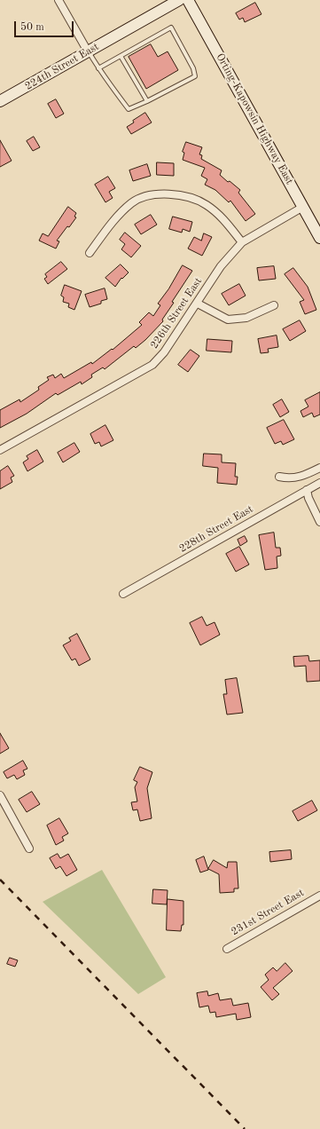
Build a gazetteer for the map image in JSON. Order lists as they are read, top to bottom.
{
  "streets": {
    "main road": ["224th Street East", "Orting-Kapowsin Highway East"],
    "street": ["226th Street East", "228th Street East", "231st Street East"]
  },
  "crossings": [
    ["Orting-Kapowsin Highway East", "226th Street East"]
  ],
  "scale_bar": "50 m"
}
